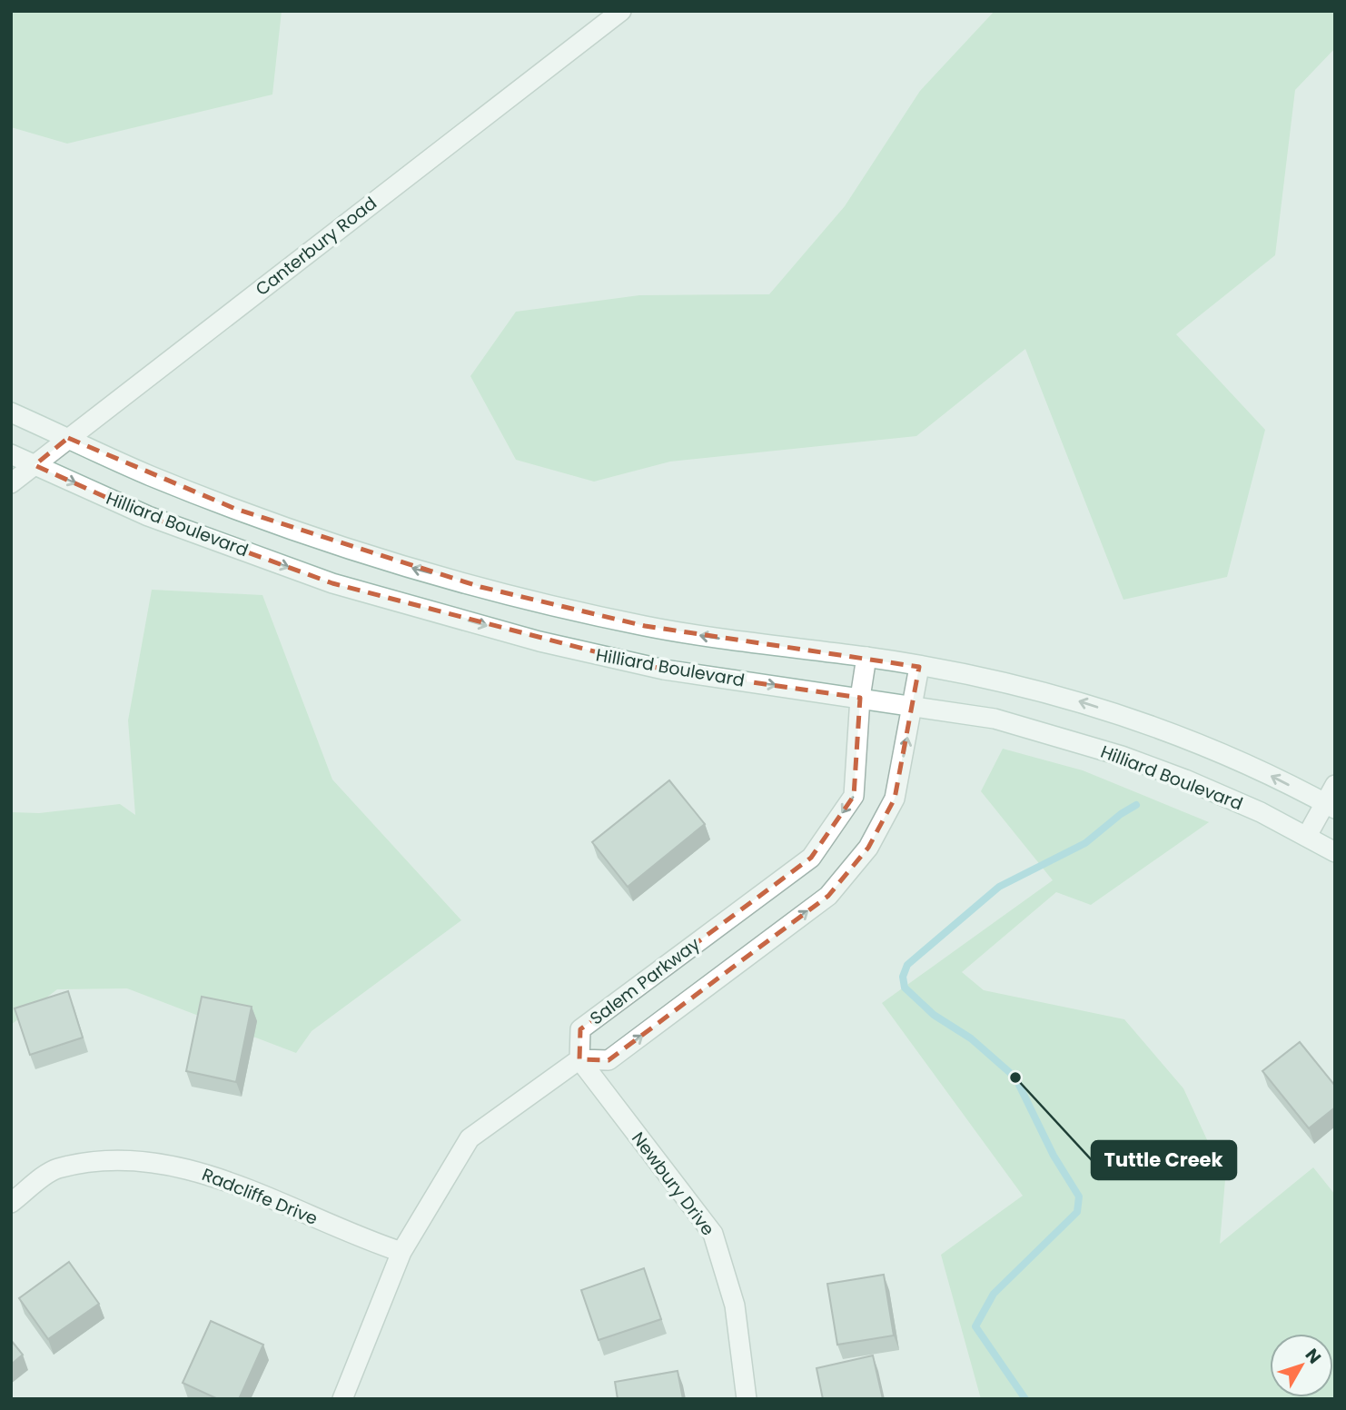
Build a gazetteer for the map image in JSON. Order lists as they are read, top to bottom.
{
  "streets": {
    "street": [
      "Canterbury Road",
      "Hilliard Boulevard",
      "Salem Parkway",
      "Newbury Drive",
      "Radcliffe Drive"
    ]
  },
  "crossings": [
    ["Canterbury Road", "Hilliard Boulevard"],
    ["Hilliard Boulevard", "Salem Parkway"],
    ["Salem Parkway", "Newbury Drive"]
  ],
  "places": ["Tuttle Creek"],
  "north": "top right"
}
